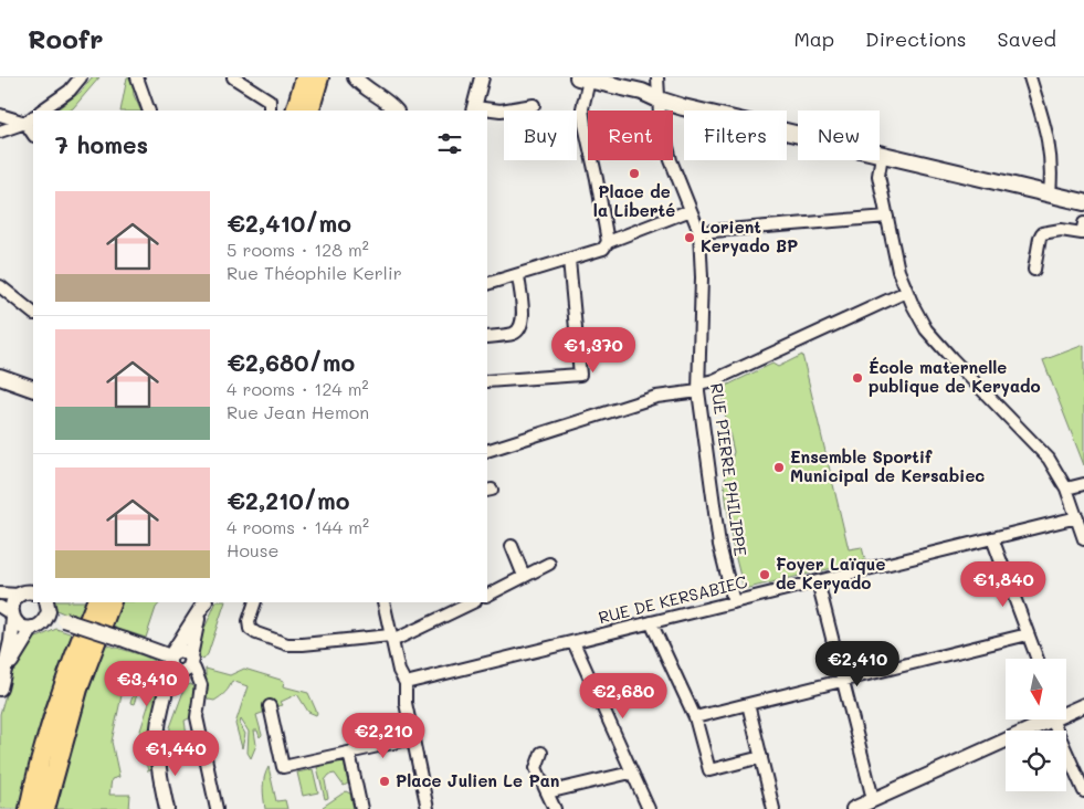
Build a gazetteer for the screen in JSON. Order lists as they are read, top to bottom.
{
  "streets": {
    "street": ["RUE PIERRE PHILIPPE", "RUE DE KERSABIEC"]
  },
  "crossings": [
    ["RUE PIERRE PHILIPPE", "RUE DE KERSABIEC"]
  ],
  "places": [
    "Place de la Liberté",
    "Lorient Keryado BP",
    "École maternelle publique de Keryado",
    "Ensemble Sportif Municipal de Kersabiec",
    "Foyer Laïque de Keryado",
    "Place Julien Le Pan"
  ],
  "north": "bottom",
  "page": {
    "header": "Roofr",
    "nav": ["Map", "Directions", "Saved"],
    "chip": [
      "Buy",
      "Rent",
      "Filters",
      "New"
    ],
    "heading": "7 homes",
    "list": [
      {
        "name": "€2,410/mo",
        "note": "5 rooms · 128 m² · Rue Théophile Kerlir"
      },
      {
        "name": "€2,680/mo",
        "note": "4 rooms · 124 m² · Rue Jean Hemon"
      },
      {
        "name": "€2,210/mo",
        "note": "4 rooms · 144 m² · House"
      }
    ],
    "price": [
      "€1,370",
      "€1,840",
      "€2,410",
      "€3,410",
      "€2,680",
      "€2,210",
      "€1,440"
    ]
  }
}
